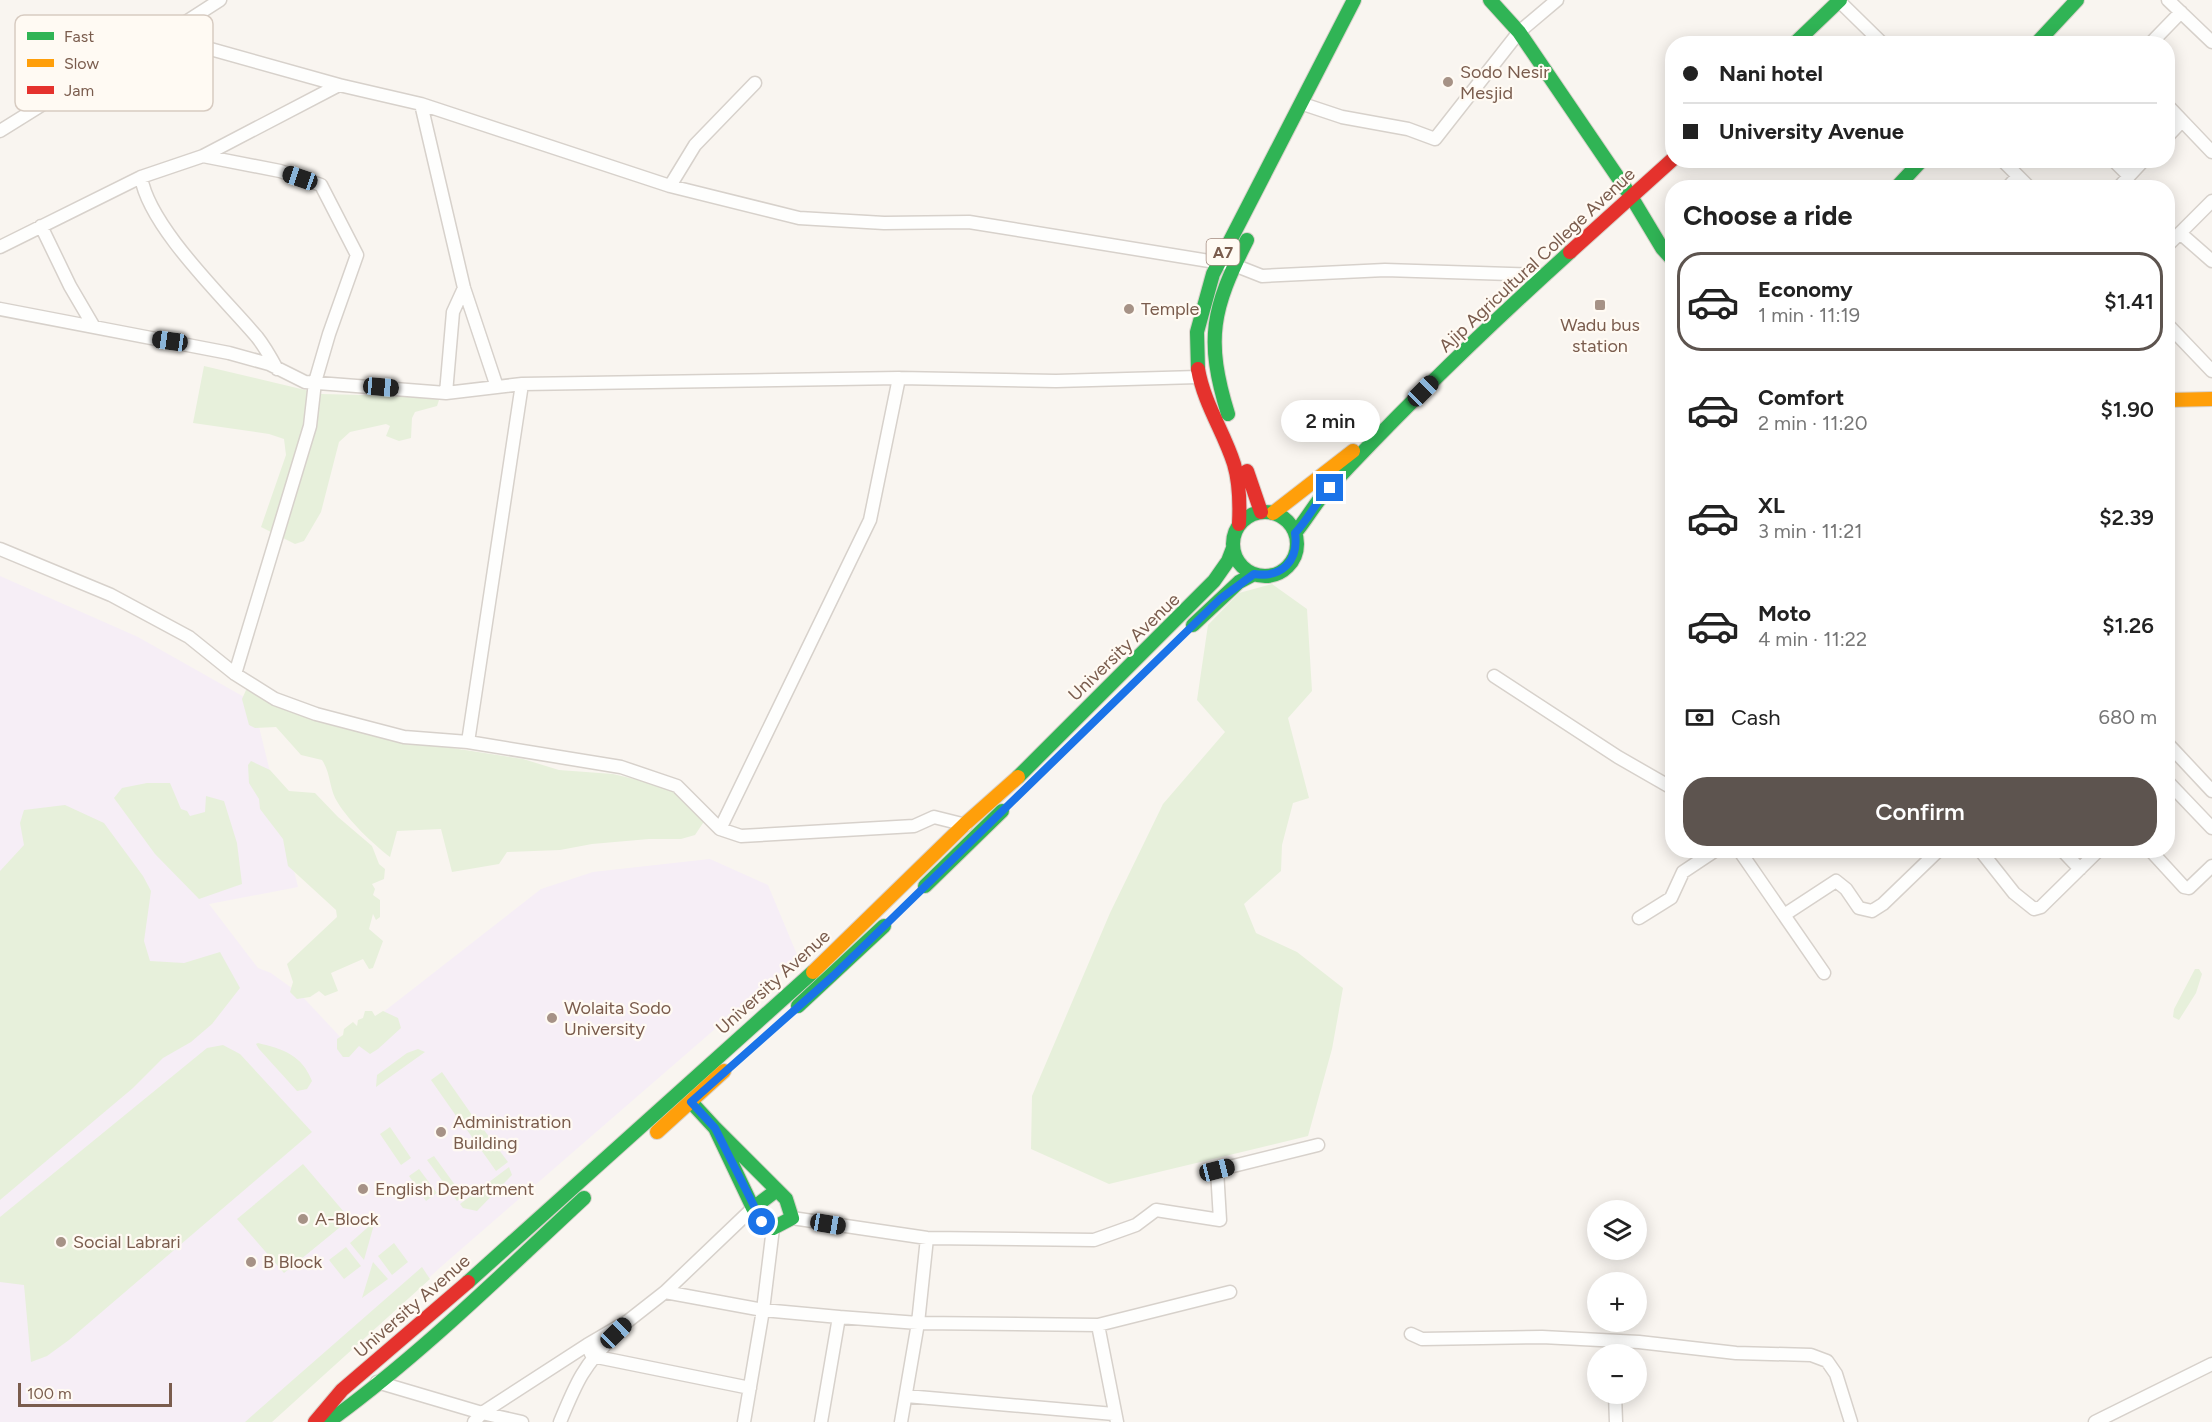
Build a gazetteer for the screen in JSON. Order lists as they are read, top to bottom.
{
  "streets": {
    "main road": ["A7", "Ajip Agricultural College Avenue", "University Avenue"]
  },
  "crossings": [
    ["A7", "University Avenue"]
  ],
  "places": {
    "other": [
      "Sodo Nesir Mesjid",
      "Temple",
      "Wolaita Sodo University",
      "Administration Building",
      "English Department",
      "A-Block",
      "Social Labrari",
      "B Block"
    ],
    "transit": ["Wadu bus station"]
  },
  "legend": ["Fast", "Slow", "Jam"],
  "scale_bar": "100 m",
  "page": {
    "banner": ["Nani hotel", "University Avenue"],
    "heading": "Choose a ride",
    "list": [
      {
        "name": "Economy",
        "note": "1 min · 11:19",
        "value": "$1.41"
      },
      {
        "name": "Comfort",
        "note": "2 min · 11:20",
        "value": "$1.90"
      },
      {
        "name": "XL",
        "note": "3 min · 11:21",
        "value": "$2.39"
      },
      {
        "name": "Moto",
        "note": "4 min · 11:22",
        "value": "$1.26"
      }
    ],
    "bubble": "2 min",
    "pay": ["Cash", "680 m"],
    "buttons": "Confirm",
    "map_buttons": ["+", "−"],
    "scale": "100 m"
  }
}
